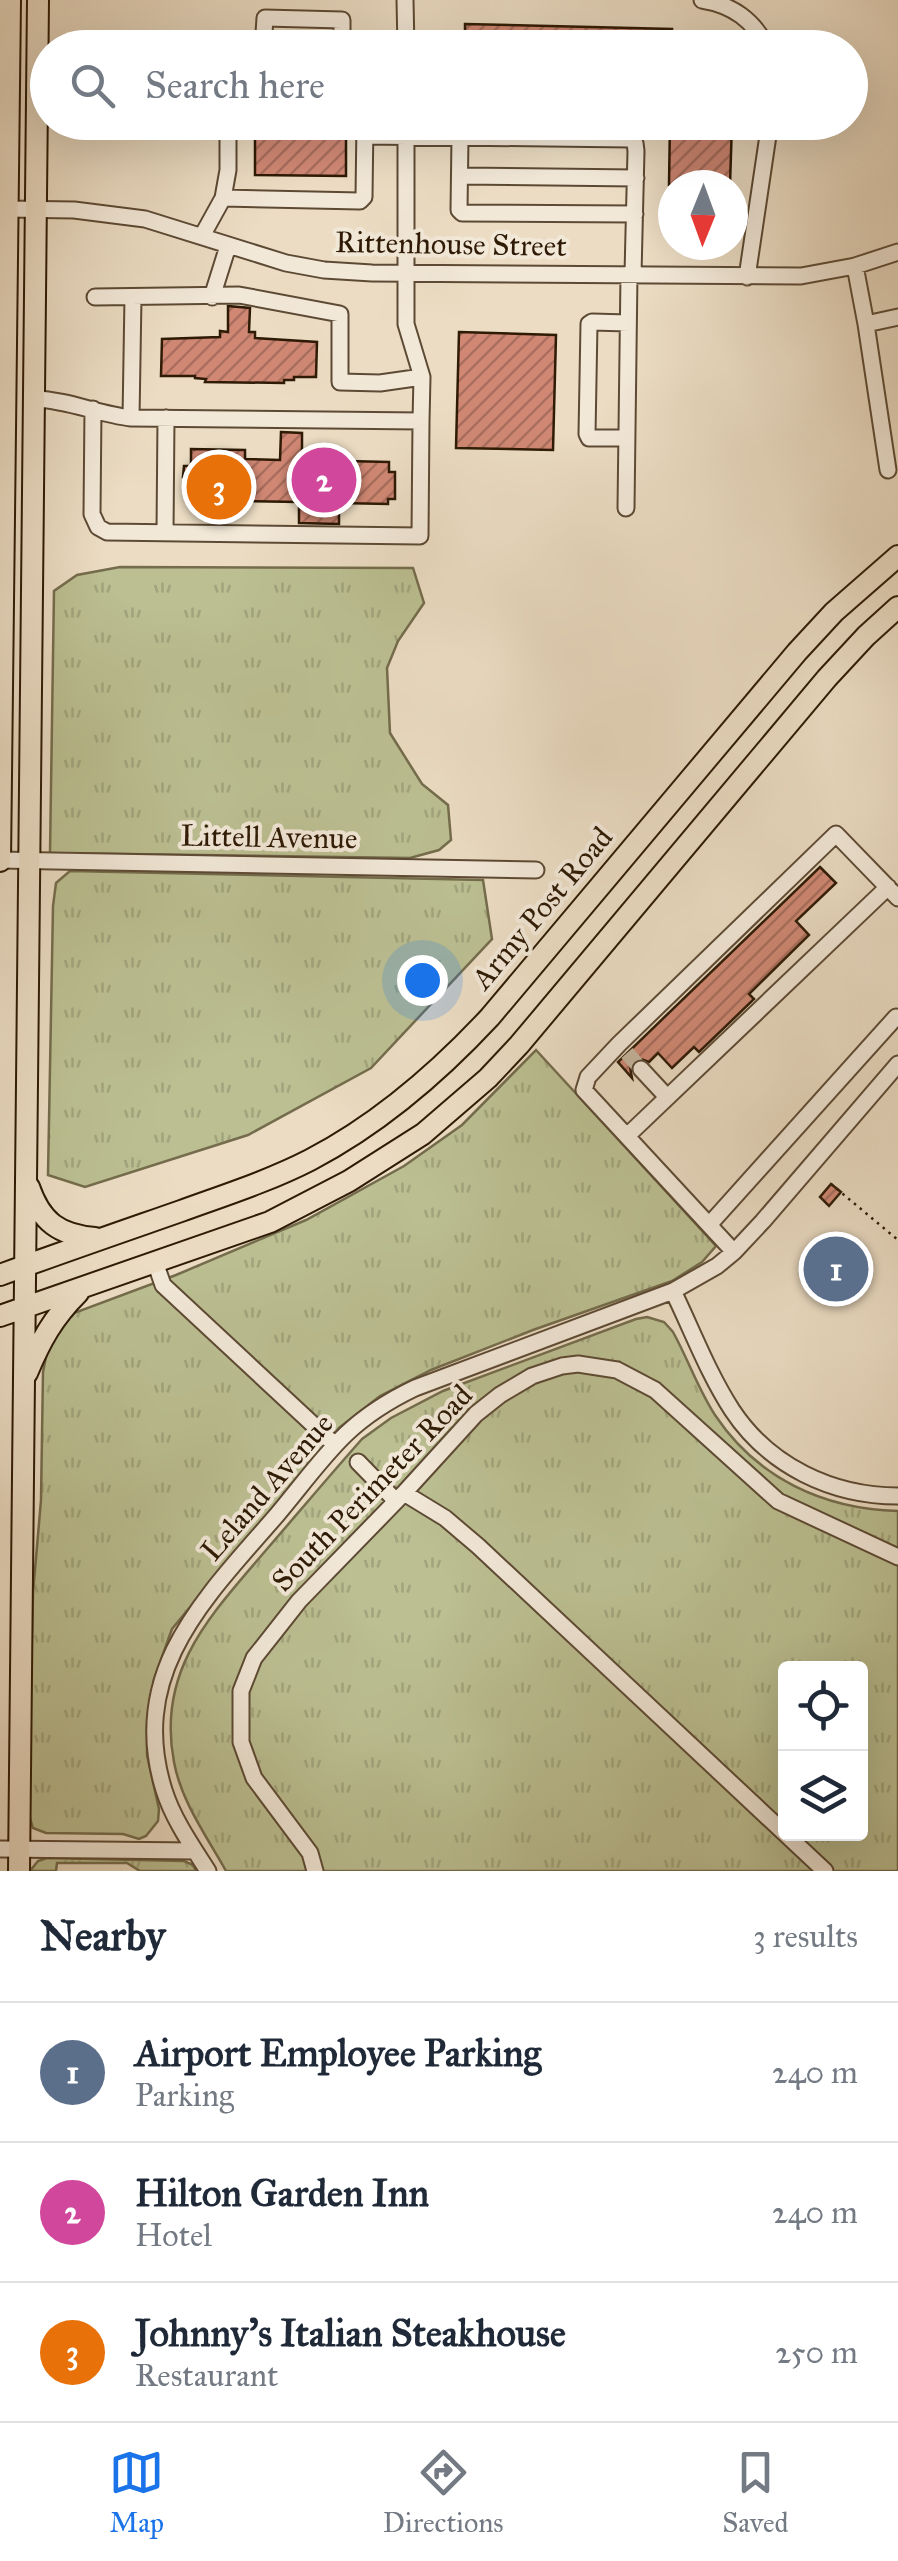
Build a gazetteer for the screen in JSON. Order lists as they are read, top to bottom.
{
  "streets": {
    "main road": ["Army Post Road"],
    "street": [
      "Rittenhouse Street",
      "Littell Avenue",
      "Leland Avenue",
      "South Perimeter Road"
    ]
  },
  "north": "bottom",
  "page": {
    "search": "Search here",
    "pins": ["2", "3", "1"],
    "heading": ["Nearby", "3 results"],
    "list": [
      {
        "mark": "1",
        "name": "Airport Employee Parking",
        "note": "Parking",
        "value": "240 m"
      },
      {
        "mark": "2",
        "name": "Hilton Garden Inn",
        "note": "Hotel",
        "value": "240 m"
      },
      {
        "mark": "3",
        "name": "Johnny's Italian Steakhouse",
        "note": "Restaurant",
        "value": "250 m"
      }
    ],
    "nav": ["Map", "Directions", "Saved"]
  }
}
